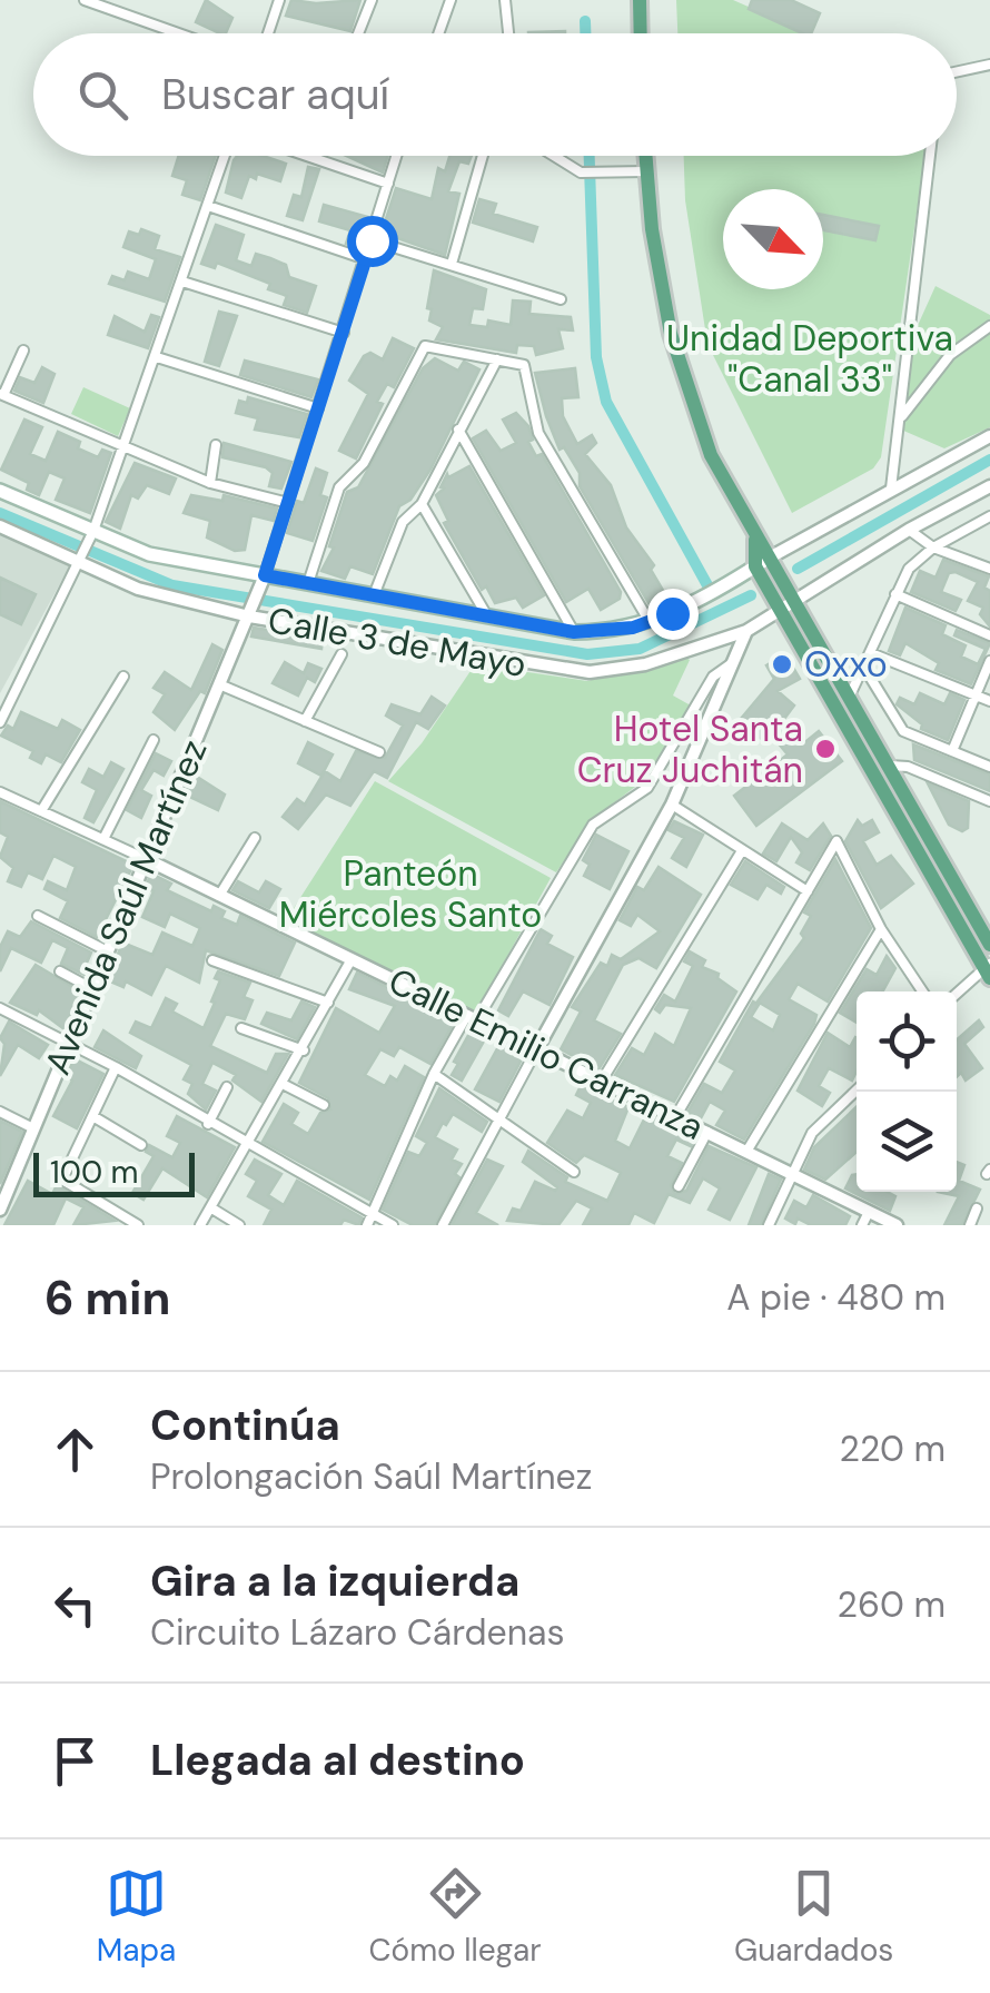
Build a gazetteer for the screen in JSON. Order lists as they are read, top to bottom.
{
  "streets": {
    "street": ["Calle 3 de Mayo", "Avenida Saúl Martínez", "Calle Emilio Carranza"]
  },
  "crossings": [
    ["Calle 3 de Mayo", "Avenida Saúl Martínez"],
    ["Avenida Saúl Martínez", "Calle Emilio Carranza"]
  ],
  "parks": ["Unidad Deportiva \"Canal 33\"", "Panteón Miércoles Santo"],
  "places": ["Oxxo", "Hotel Santa Cruz Juchitán"],
  "scale_bar": "100 m",
  "north": "bottom right",
  "page": {
    "search": "Buscar aquí",
    "scale": "100 m",
    "heading": ["6 min", "A pie · 480 m"],
    "list": [
      ["Continúa", "Prolongación Saúl Martínez", "220 m"],
      ["Gira a la izquierda", "Circuito Lázaro Cárdenas", "260 m"],
      "Llegada al destino"
    ],
    "nav": ["Mapa", "Cómo llegar", "Guardados"]
  }
}
